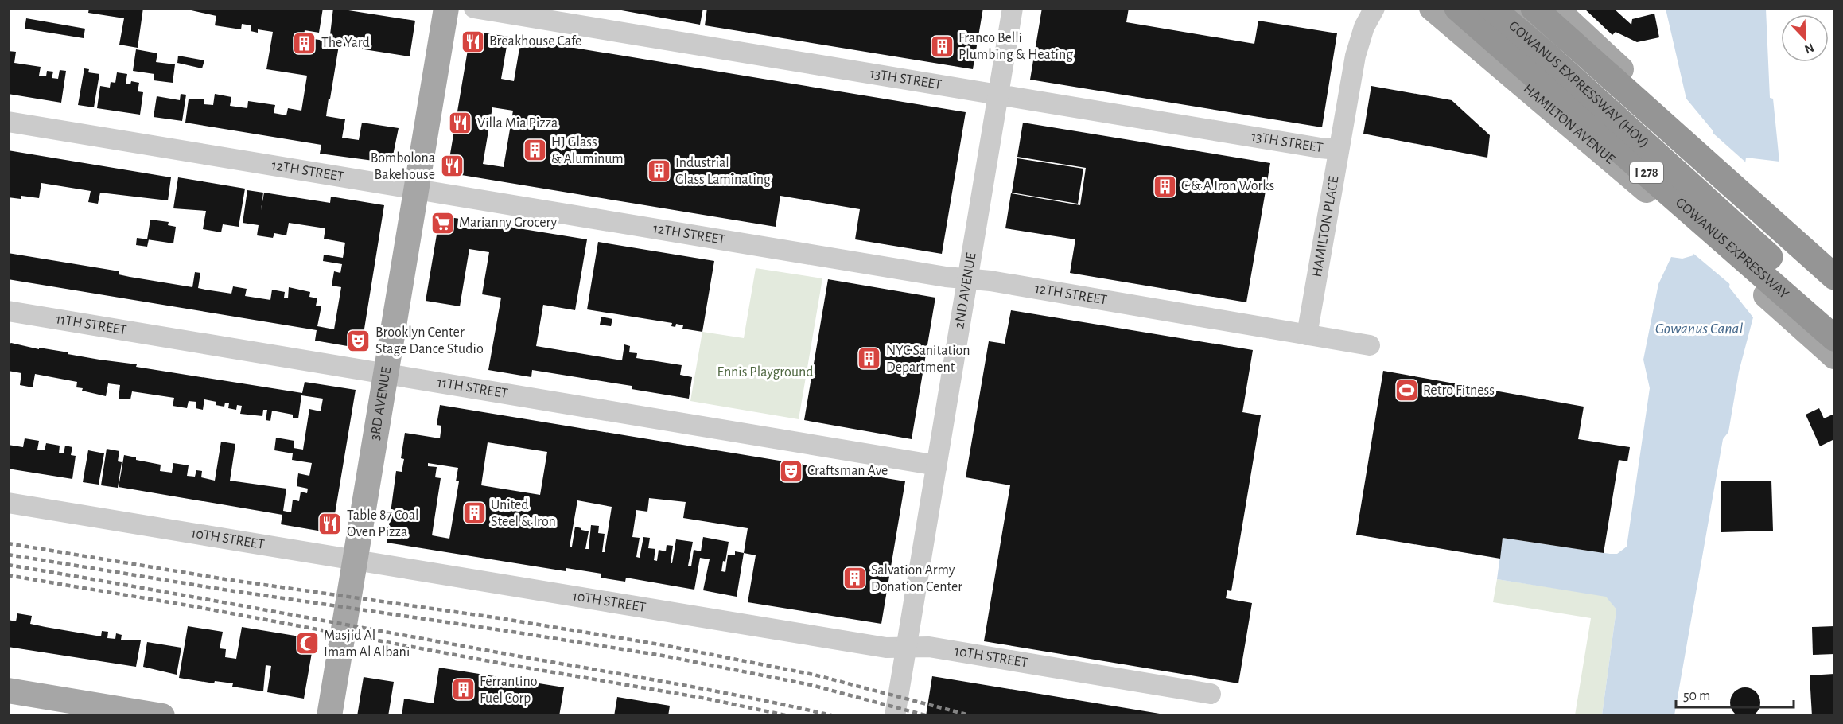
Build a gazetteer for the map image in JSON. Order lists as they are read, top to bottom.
{
  "streets": {
    "highway": ["GOWANUS EXPRESSWAY (HOV)", "I 278", "GOWANUS EXPRESSWAY"],
    "main road": ["HAMILTON AVENUE", "3RD AVENUE"],
    "street": [
      "13TH STREET",
      "12TH STREET",
      "HAMILTON PLACE",
      "2ND AVENUE",
      "11TH STREET",
      "10TH STREET"
    ]
  },
  "crossings": [
    ["13TH STREET", "HAMILTON PLACE"],
    ["13TH STREET", "2ND AVENUE"],
    ["12TH STREET", "HAMILTON PLACE"],
    ["12TH STREET", "2ND AVENUE"],
    ["12TH STREET", "3RD AVENUE"],
    ["2ND AVENUE", "11TH STREET"],
    ["2ND AVENUE", "10TH STREET"],
    ["11TH STREET", "3RD AVENUE"],
    ["3RD AVENUE", "10TH STREET"]
  ],
  "water": ["Gowanus Canal"],
  "parks": ["Ennis Playground"],
  "places": {
    "restaurant": [
      "Breakhouse Cafe",
      "Villa Mia Pizza",
      "Bombolona Bakehouse",
      "Table 87 Coal Oven Pizza"
    ],
    "building": [
      "The Yard",
      "Franco Belli Plumbing & Heating",
      "HJ Glass & Aluminum",
      "Industrial Glass Laminating",
      "C & A Iron Works",
      "NYC Sanitation Department",
      "United Steel & Iron",
      "Salvation Army Donation Center",
      "Ferrantino Fuel Corp"
    ],
    "supermarket": ["Marianny Grocery"],
    "theatre": ["Brooklyn Center Stage Dance Studio", "Craftsman Ave"],
    "sports": ["Retro Fitness"],
    "mosque": ["Masjid Al Imam Al Albani"]
  },
  "scale_bar": "50 m",
  "north": "bottom right"
}
